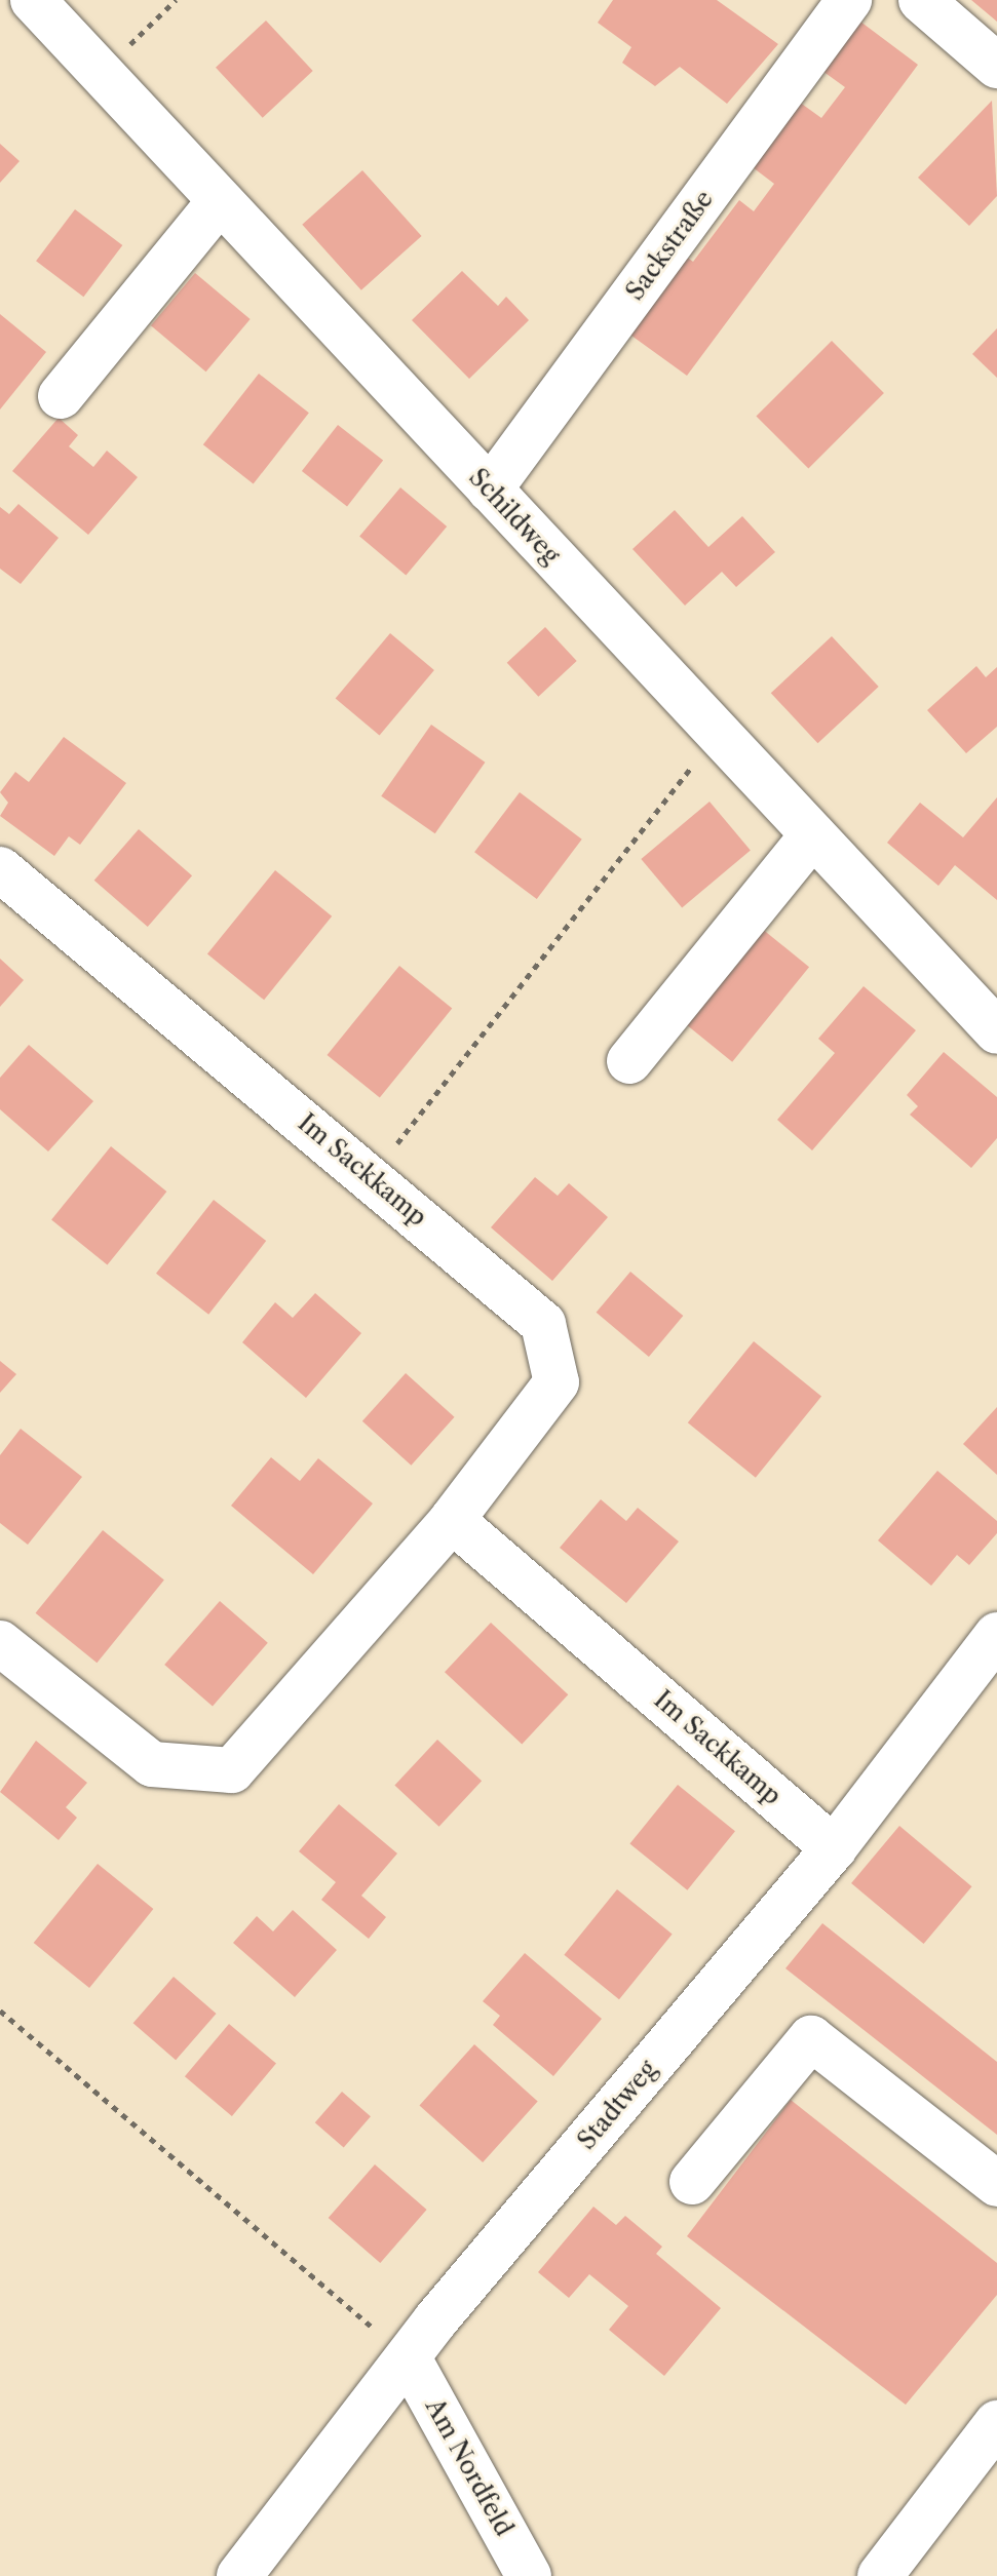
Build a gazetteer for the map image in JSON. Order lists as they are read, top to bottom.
{
  "streets": {
    "street": [
      "Sackstraße",
      "Schildweg",
      "Im Sackkamp",
      "Stadtweg",
      "Am Nordfeld"
    ]
  },
  "crossings": [
    ["Sackstraße", "Schildweg"],
    ["Im Sackkamp", "Stadtweg"],
    ["Stadtweg", "Am Nordfeld"]
  ]
}
